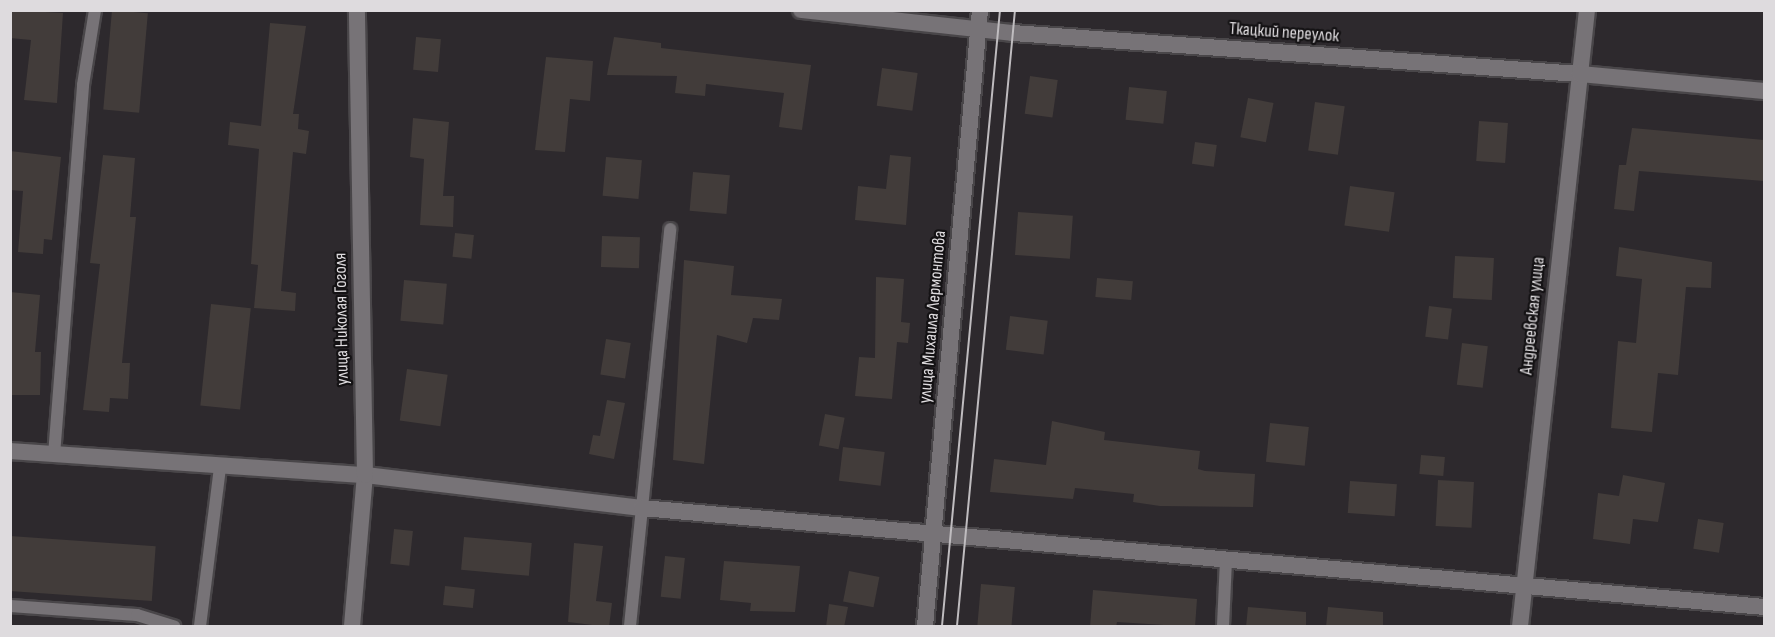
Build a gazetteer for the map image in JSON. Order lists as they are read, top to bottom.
{
  "streets": {
    "street": [
      "Ткацкий переулок",
      "Андреевская улица",
      "улица Михаила Лермонтова",
      "улица Николая Гоголя"
    ]
  },
  "crossings": [
    ["Ткацкий переулок", "Андреевская улица"],
    ["Ткацкий переулок", "улица Михаила Лермонтова"]
  ]
}
